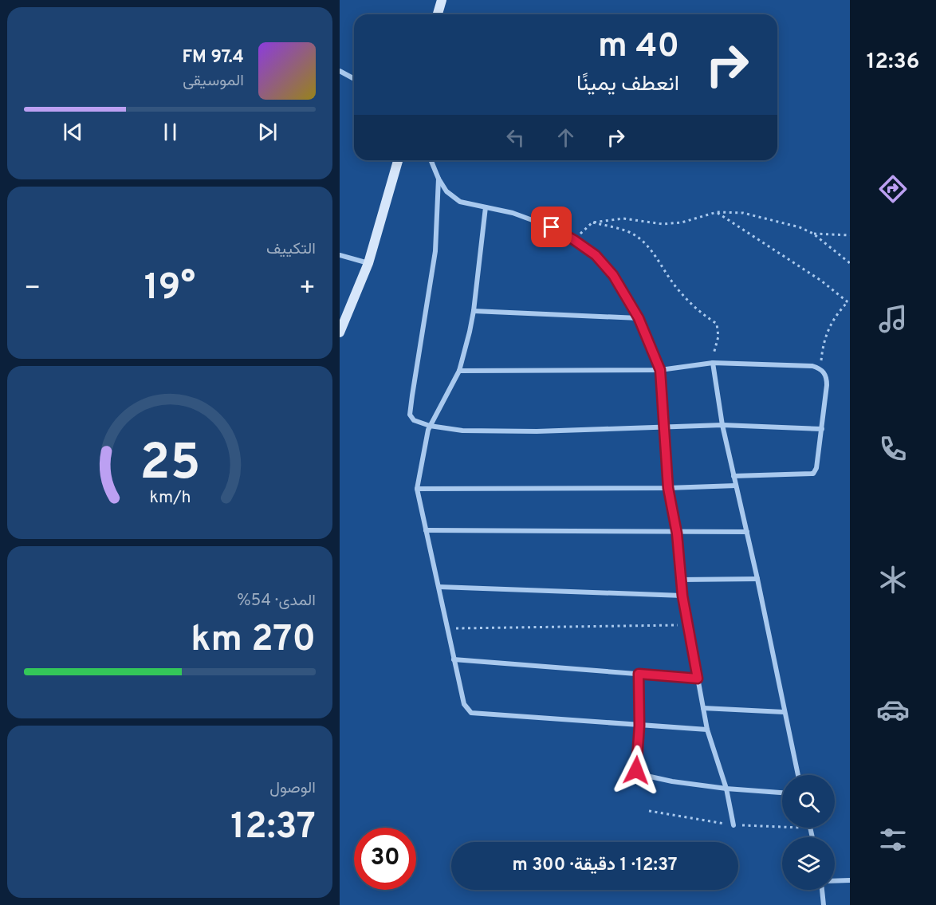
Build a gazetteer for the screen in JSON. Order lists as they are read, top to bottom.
{
  "page": {
    "tabs": "12:36",
    "turn": ["40 m", "انعطف يمينًا"],
    "song": ["97.4 FM", "الموسيقى"],
    "tile": [
      "التكييف",
      ["المدى · 54%", "270 km"],
      ["الوصول", "12:37"]
    ],
    "heat": ["−", "19°", "+"],
    "limit": "30",
    "trip": "12:37 · 1 دقيقة · 300 m",
    "gauge": ["25", "km/h"]
  }
}
